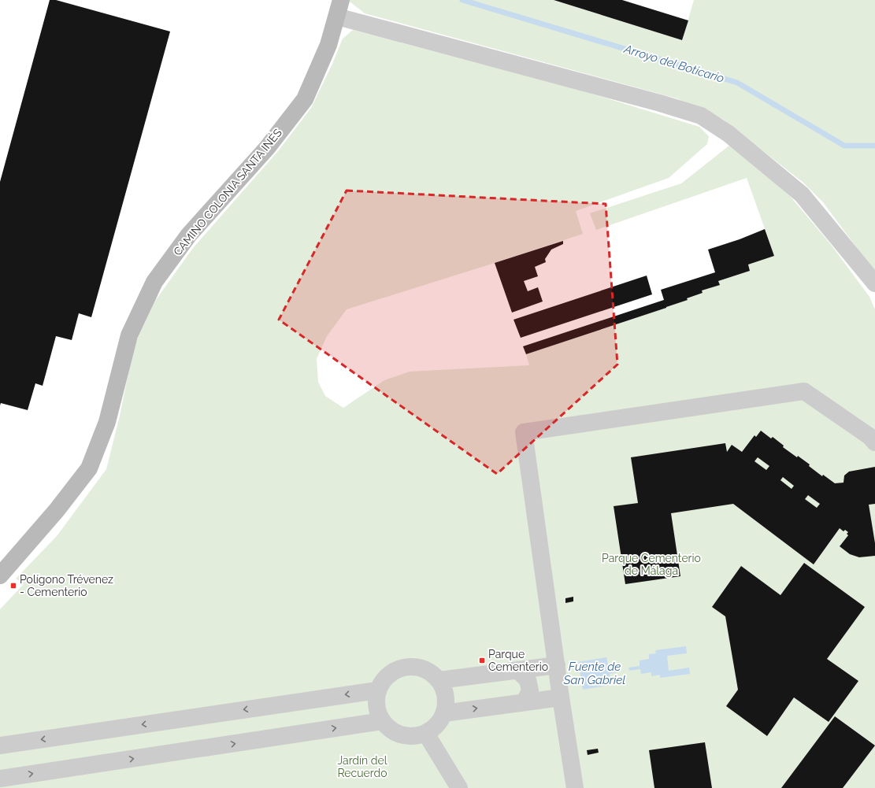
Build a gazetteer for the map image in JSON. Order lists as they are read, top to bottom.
{
  "streets": {
    "main road": ["CAMINO COLONIA SANTA INÉS"]
  },
  "water": ["Arroyo del Boticario", "Fuente de San Gabriel"],
  "parks": ["Parque Cementerio de Málaga", "Jardín del Recuerdo"],
  "places": {
    "transit": ["Polígono Trévenez - Cementerio", "Parque Cementerio"]
  }
}
